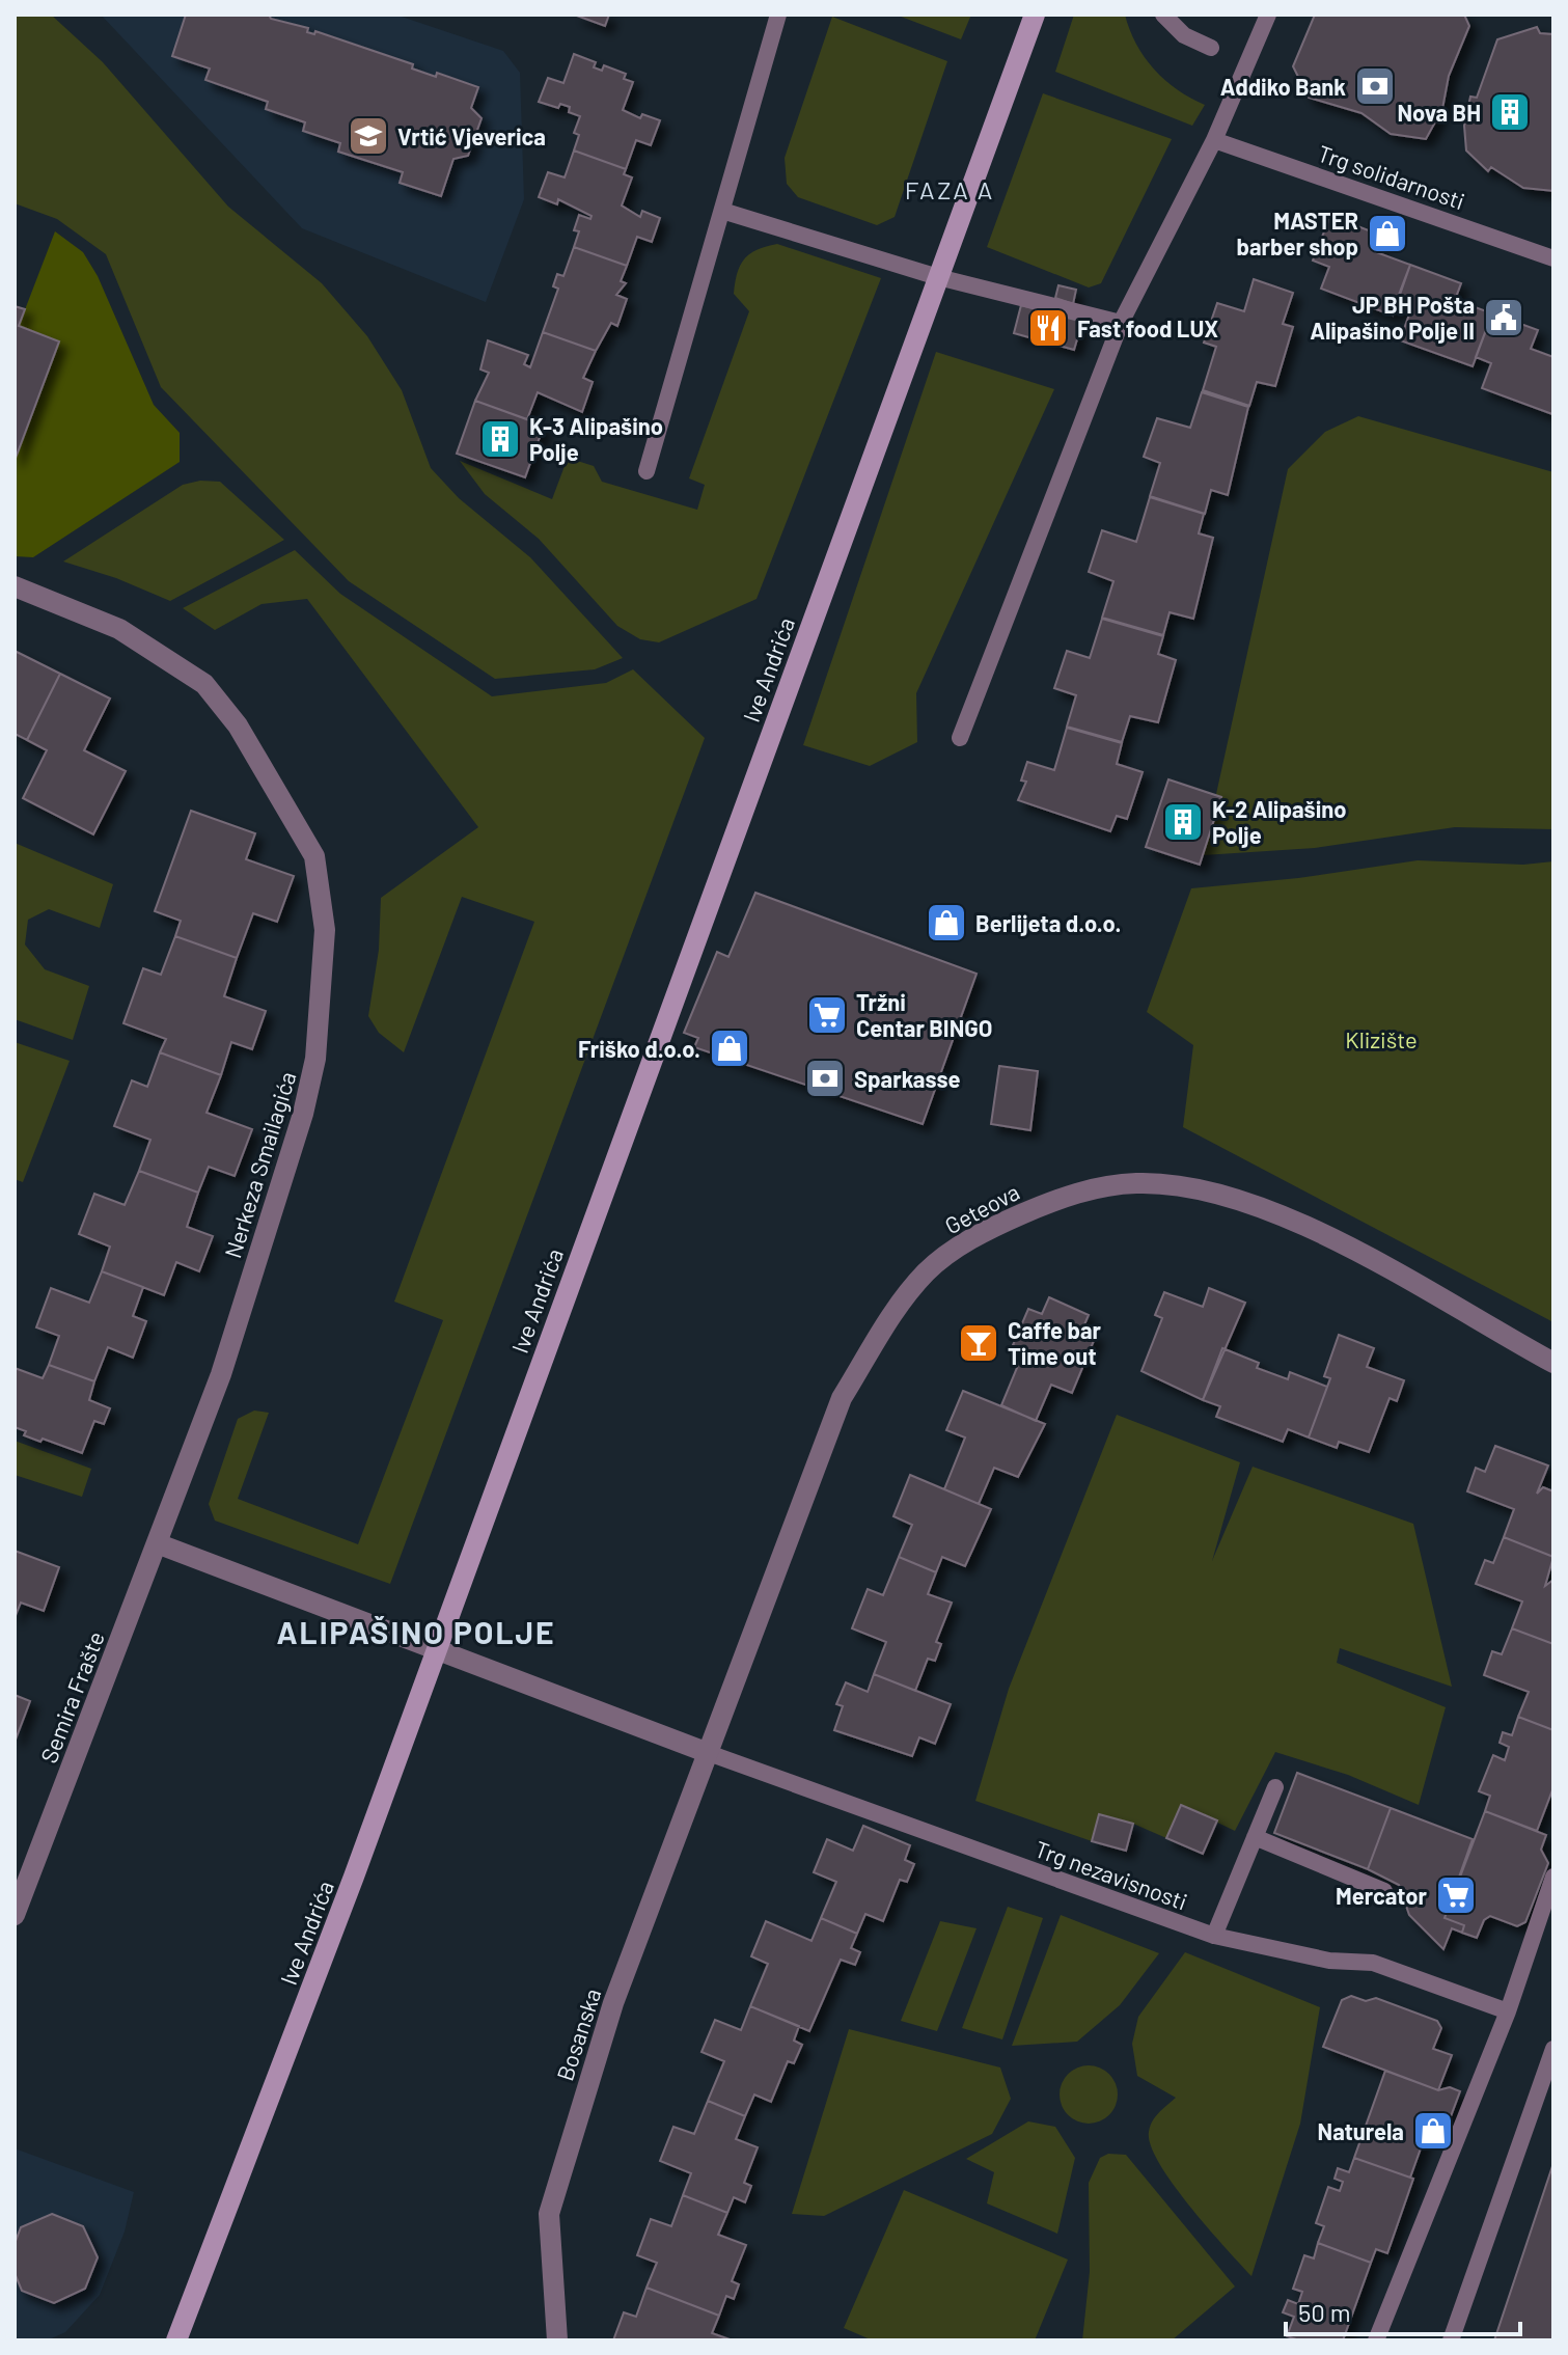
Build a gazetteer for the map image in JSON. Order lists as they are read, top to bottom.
{
  "streets": {
    "main road": ["Ive Andrića"],
    "street": [
      "Nerkeza Smailagića",
      "Geteova",
      "Semira Frašte",
      "Bosanska"
    ],
    "lane": ["Trg solidarnosti", "Trg nezavisnosti"]
  },
  "crossings": [
    ["Nerkeza Smailagića", "Semira Frašte"],
    ["Geteova", "Trg nezavisnosti"],
    ["Geteova", "Bosanska"],
    ["Trg nezavisnosti", "Bosanska"]
  ],
  "districts": ["FAZA A", "ALIPAŠINO POLJE"],
  "parks": ["Klizište"],
  "places": {
    "bank": ["Addiko Bank", "Sparkasse"],
    "building": ["Nova BH", "K-3 Alipašino Polje", "K-2 Alipašino Polje"],
    "school or university": ["Vrtić Vjeverica"],
    "shop": [
      "MASTER barber shop",
      "Berlijeta d.o.o.",
      "Friško d.o.o.",
      "Naturela"
    ],
    "public building": ["JP BH Pošta Alipašino Polje II"],
    "restaurant": ["Fast food LUX"],
    "supermarket": ["Tržni Centar BINGO", "Mercator"],
    "bar": ["Caffe bar Time out"]
  },
  "scale_bar": "50 m"
}
